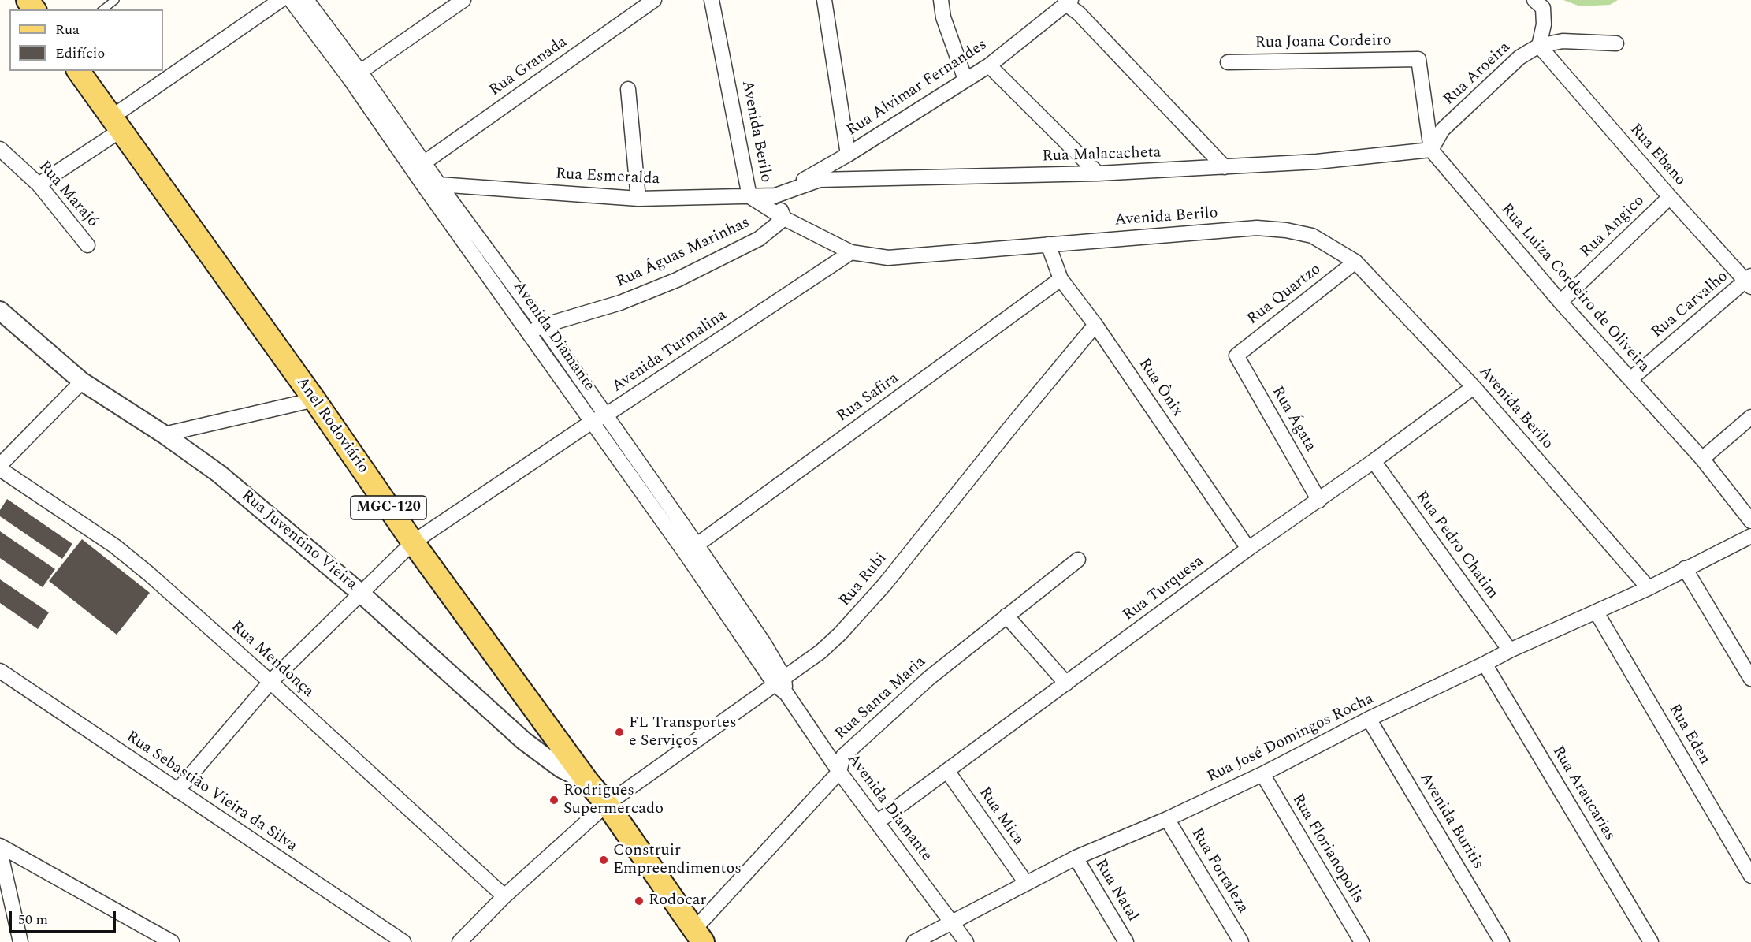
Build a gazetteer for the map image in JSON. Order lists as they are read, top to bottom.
{
  "streets": {
    "main road": ["Anel Rodoviário", "MGC-120"],
    "street": [
      "Rua Joana Cordeiro",
      "Rua Granada",
      "Rua Aroeira",
      "Rua Alvimar Fernandes",
      "Avenida Berilo",
      "Rua Malacacheta",
      "Rua Ebano",
      "Rua Esmeralda",
      "Rua Marajó",
      "Rua Angico",
      "Rua Águas Marinhas",
      "Rua Luiza Cordeiro de Oliveira",
      "Rua Quartzo",
      "Rua Carvalho",
      "Avenida Diamante",
      "Avenida Turmalina",
      "Rua Ônix",
      "Rua Safira",
      "Rua Ágata",
      "Rua Juventino Vieira",
      "Rua Pedro Chatim",
      "Rua Rubi",
      "Rua Turquesa",
      "Rua Mendonça",
      "Rua Santa Maria",
      "Rua Eden",
      "Rua José Domingos Rocha",
      "Rua Sebastião Vieira da Silva",
      "Rua Araucarias",
      "Rua Mica",
      "Avenida Buritis",
      "Rua Florianopolis",
      "Rua Fortaleza",
      "Rua Natal"
    ]
  },
  "crossings": [
    ["Rua Joana Cordeiro", "Rua Aroeira"],
    ["Rua Joana Cordeiro", "Rua Malacacheta"],
    ["Rua Joana Cordeiro", "Rua Luiza Cordeiro de Oliveira"],
    ["Rua Granada", "Avenida Diamante"],
    ["Rua Aroeira", "Rua Malacacheta"],
    ["Rua Aroeira", "Rua Ebano"],
    ["Rua Aroeira", "Rua Luiza Cordeiro de Oliveira"],
    ["Rua Alvimar Fernandes", "Rua Malacacheta"],
    ["Rua Alvimar Fernandes", "Rua Esmeralda"],
    ["Avenida Berilo", "Rua Esmeralda"],
    ["Avenida Berilo", "Rua Águas Marinhas"],
    ["Avenida Berilo", "Rua Quartzo"],
    ["Avenida Berilo", "Avenida Turmalina"],
    ["Avenida Berilo", "Rua Ônix"],
    ["Avenida Berilo", "Rua Turquesa"],
    ["Avenida Berilo", "Rua José Domingos Rocha"],
    ["Rua Malacacheta", "Rua Esmeralda"],
    ["Rua Malacacheta", "Rua Luiza Cordeiro de Oliveira"],
    ["Rua Ebano", "Rua Angico"],
    ["Rua Ebano", "Rua Carvalho"],
    ["Rua Esmeralda", "Avenida Diamante"],
    ["Rua Angico", "Rua Luiza Cordeiro de Oliveira"],
    ["Rua Águas Marinhas", "Avenida Diamante"],
    ["Rua Luiza Cordeiro de Oliveira", "Rua Carvalho"],
    ["Rua Quartzo", "Rua Ágata"],
    ["Avenida Diamante", "Avenida Turmalina"],
    ["Avenida Diamante", "Rua Safira"],
    ["Avenida Diamante", "Rua Rubi"],
    ["Avenida Diamante", "Rua Turquesa"],
    ["Avenida Diamante", "Rua Santa Maria"],
    ["Avenida Diamante", "Rua José Domingos Rocha"],
    ["Avenida Turmalina", "Anel Rodoviário"],
    ["Avenida Turmalina", "Rua Juventino Vieira"],
    ["Avenida Turmalina", "Rua Mendonça"],
    ["Avenida Turmalina", "Rua Sebastião Vieira da Silva"],
    ["Rua Ônix", "Rua Safira"],
    ["Rua Ônix", "Rua Rubi"],
    ["Rua Ônix", "Rua Turquesa"],
    ["Rua Ágata", "Rua Turquesa"],
    ["Anel Rodoviário", "Rua Juventino Vieira"],
    ["Anel Rodoviário", "Rua Rubi"],
    ["Anel Rodoviário", "Rua Santa Maria"],
    ["Rua Pedro Chatim", "Rua Turquesa"],
    ["Rua Pedro Chatim", "Rua José Domingos Rocha"],
    ["Rua Rubi", "Rua Mendonça"],
    ["Rua Turquesa", "Rua Mica"],
    ["Rua Eden", "Rua José Domingos Rocha"],
    ["Rua José Domingos Rocha", "Rua Araucarias"],
    ["Rua José Domingos Rocha", "Rua Mica"],
    ["Rua José Domingos Rocha", "Avenida Buritis"],
    ["Rua José Domingos Rocha", "Rua Florianopolis"],
    ["Rua José Domingos Rocha", "Rua Fortaleza"],
    ["Rua José Domingos Rocha", "Rua Natal"]
  ],
  "places": [
    "FL Transportes e Serviços",
    "Rodrigues Supermercado",
    "Construir Empreendimentos",
    "Rodocar"
  ],
  "legend": ["Rua", "Edifício"],
  "scale_bar": "50 m"
}
